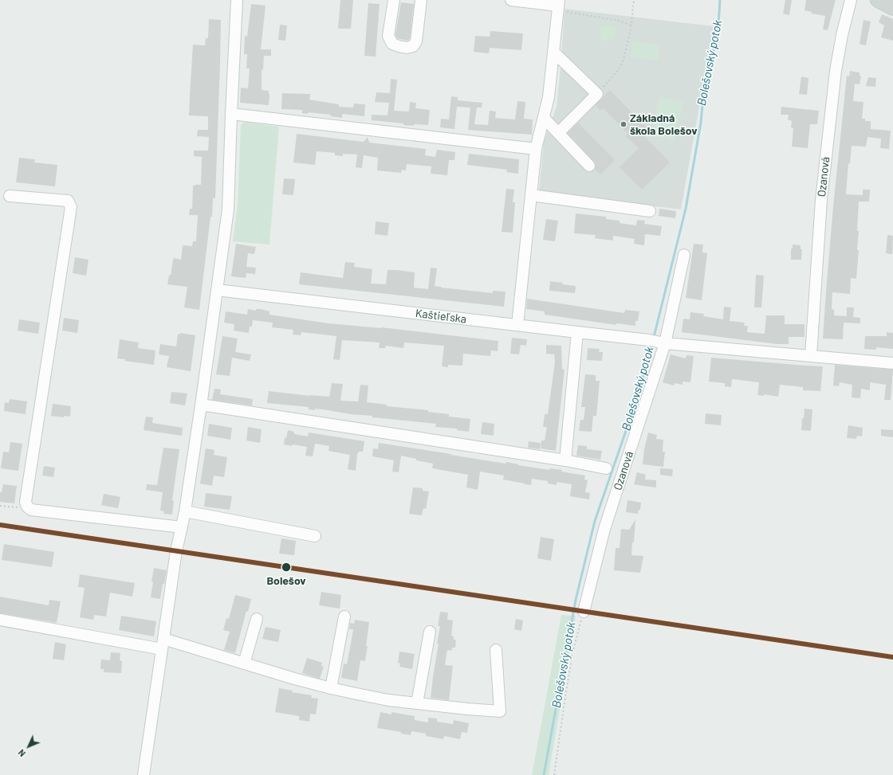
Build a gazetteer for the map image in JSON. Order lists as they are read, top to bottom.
{
  "streets": {
    "street": ["Ozanová", "Kaštieľska"]
  },
  "crossings": [
    ["Ozanová", "Kaštieľska"]
  ],
  "water": ["Bolešovský potok"],
  "places": ["Základná škola Bolešov", "Bolešov"],
  "north": "bottom left"
}
